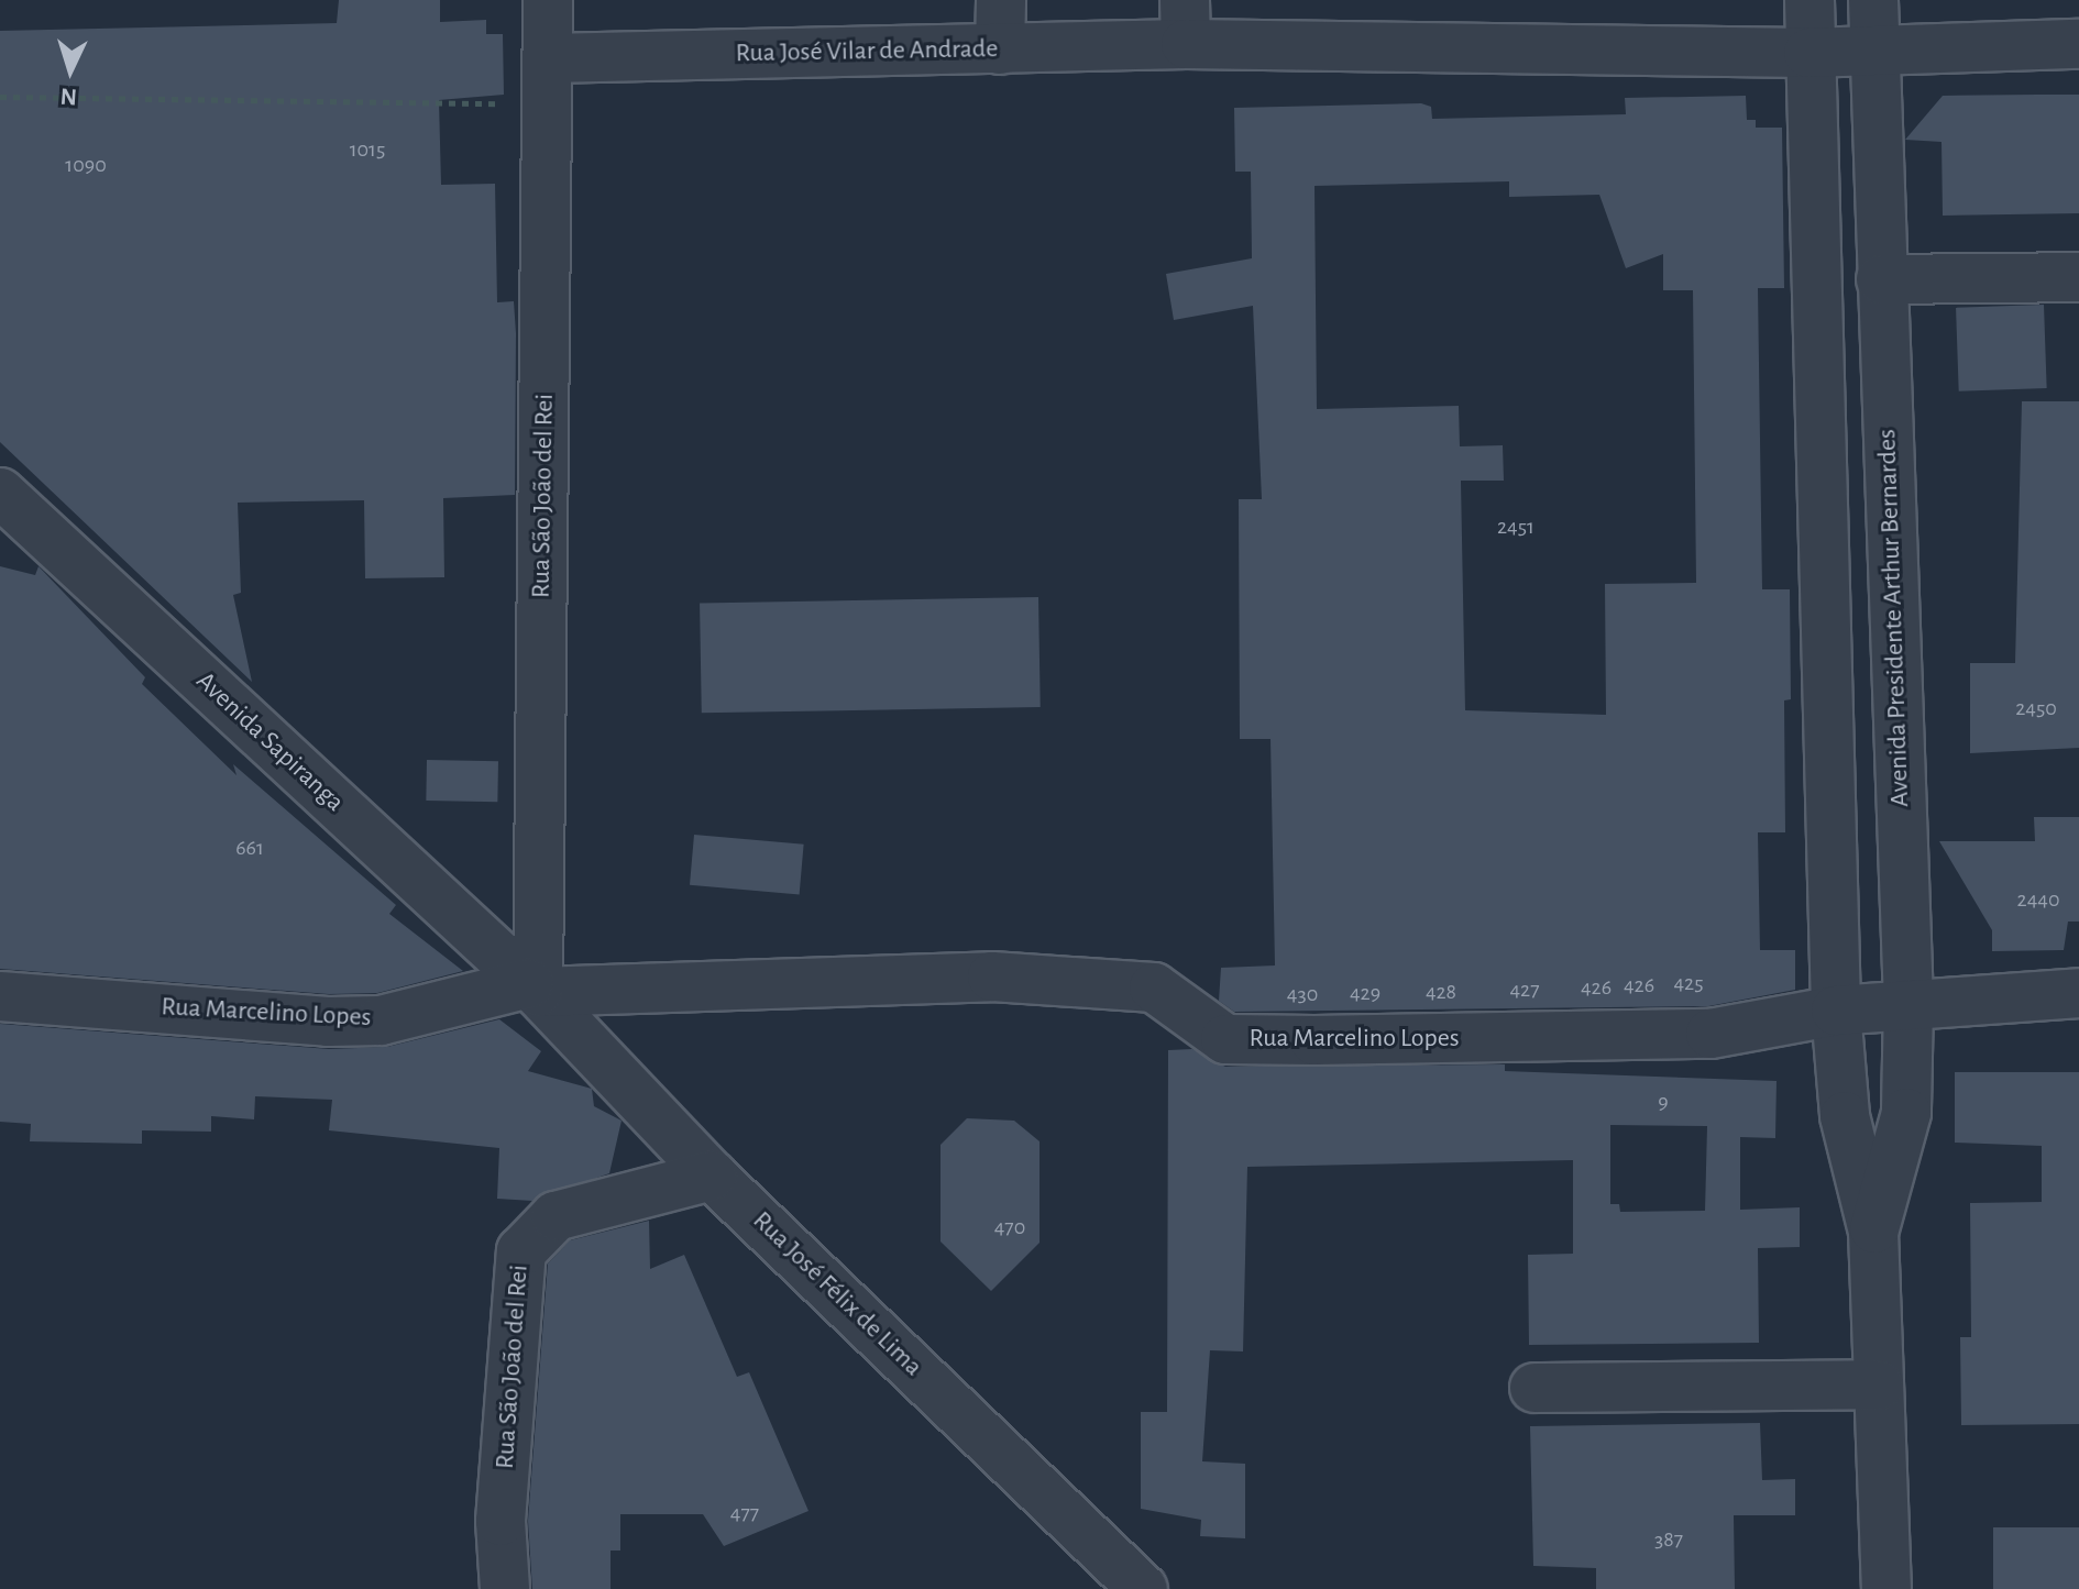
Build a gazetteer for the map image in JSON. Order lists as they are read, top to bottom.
{
  "streets": {
    "street": [
      "Rua José Vilar de Andrade",
      "Rua São João del Rei",
      "Avenida Presidente Arthur Bernardes",
      "Avenida Sapiranga",
      "Rua Marcelino Lopes",
      "Rua José Félix de Lima"
    ]
  },
  "crossings": [
    ["Rua José Vilar de Andrade", "Rua São João del Rei"],
    ["Rua José Vilar de Andrade", "Avenida Presidente Arthur Bernardes"],
    ["Rua São João del Rei", "Avenida Sapiranga"],
    ["Rua São João del Rei", "Rua Marcelino Lopes"],
    ["Rua São João del Rei", "Rua José Félix de Lima"],
    ["Avenida Presidente Arthur Bernardes", "Rua Marcelino Lopes"],
    ["Avenida Sapiranga", "Rua Marcelino Lopes"],
    ["Avenida Sapiranga", "Rua José Félix de Lima"],
    ["Rua Marcelino Lopes", "Rua José Félix de Lima"]
  ],
  "house_numbers": [
    "1015",
    "1090",
    "2451",
    "2450",
    "661",
    "2440",
    "425",
    "426",
    "426",
    "427",
    "428",
    "429",
    "430",
    "9",
    "470",
    "477",
    "387"
  ],
  "north": "bottom"
}
